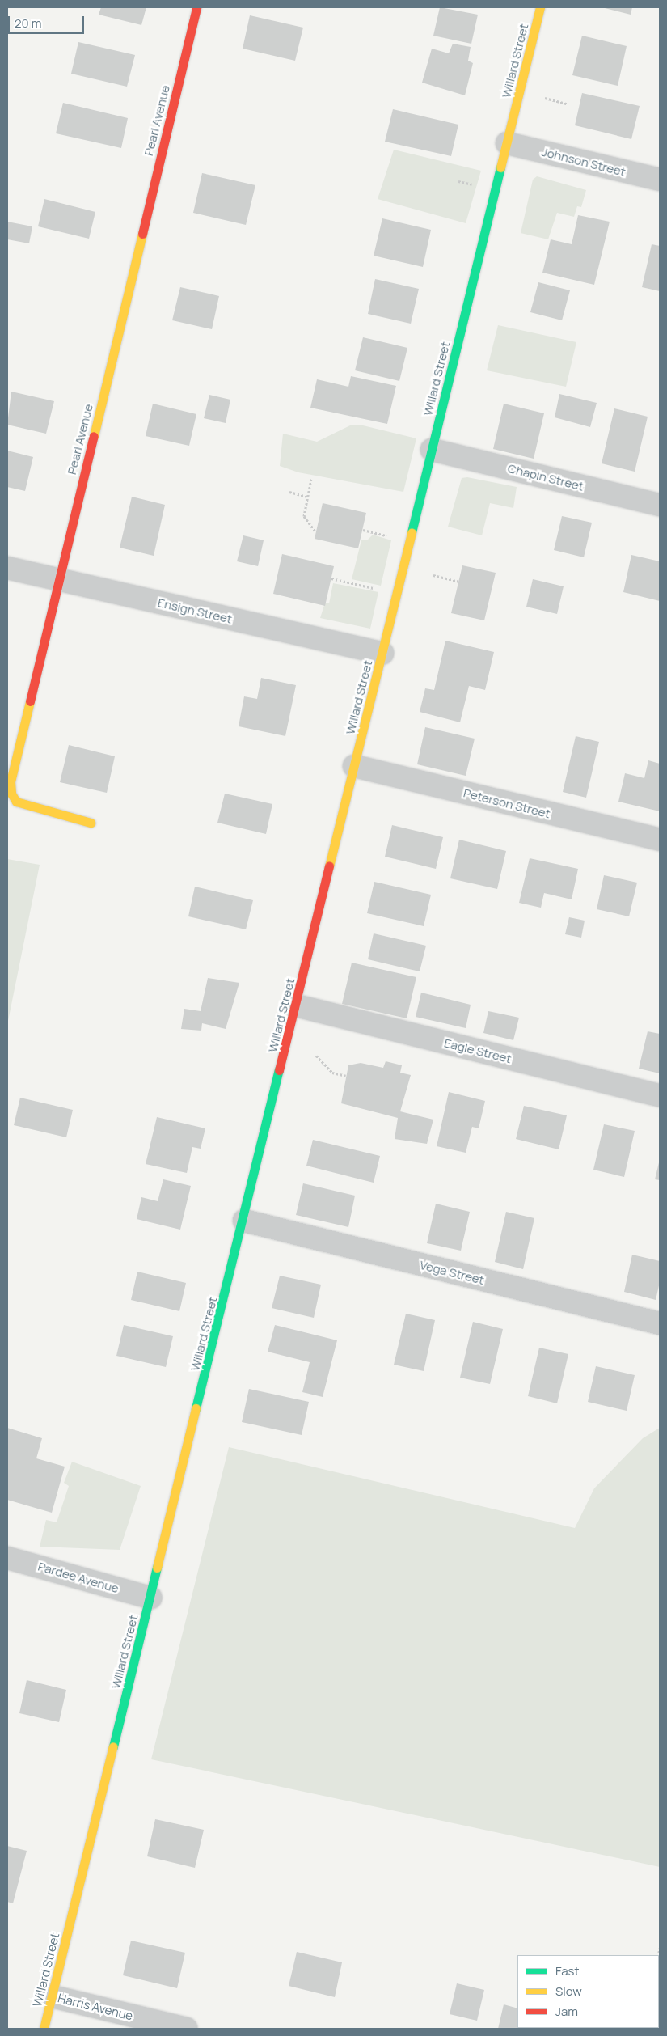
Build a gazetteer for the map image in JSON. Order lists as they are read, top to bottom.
{
  "streets": {
    "street": [
      "Willard Street",
      "Pearl Avenue",
      "Johnson Street",
      "Chapin Street",
      "Ensign Street",
      "Peterson Street",
      "Eagle Street",
      "Vega Street",
      "Pardee Avenue",
      "Harris Avenue"
    ]
  },
  "crossings": [
    ["Willard Street", "Johnson Street"],
    ["Willard Street", "Chapin Street"],
    ["Willard Street", "Ensign Street"],
    ["Willard Street", "Peterson Street"],
    ["Willard Street", "Eagle Street"],
    ["Willard Street", "Vega Street"],
    ["Willard Street", "Pardee Avenue"],
    ["Willard Street", "Harris Avenue"],
    ["Pearl Avenue", "Ensign Street"]
  ],
  "legend": ["Fast", "Slow", "Jam"],
  "scale_bar": "20 m"
}
